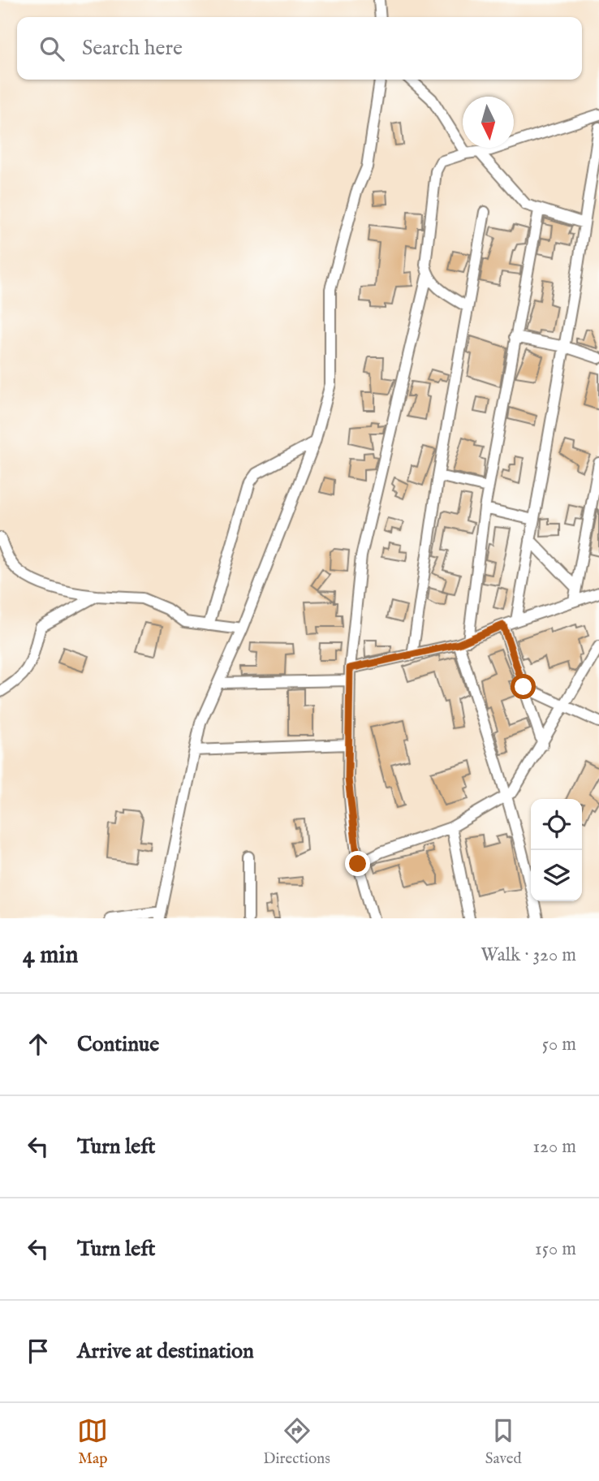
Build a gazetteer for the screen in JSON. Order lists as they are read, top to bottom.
{
  "north": "bottom",
  "page": {
    "search": "Search here",
    "heading": ["4 min", "Walk · 320 m"],
    "list": [
      ["Continue", "50 m"],
      ["Turn left", "120 m"],
      ["Turn left", "150 m"],
      "Arrive at destination"
    ],
    "nav": ["Map", "Directions", "Saved"]
  }
}
